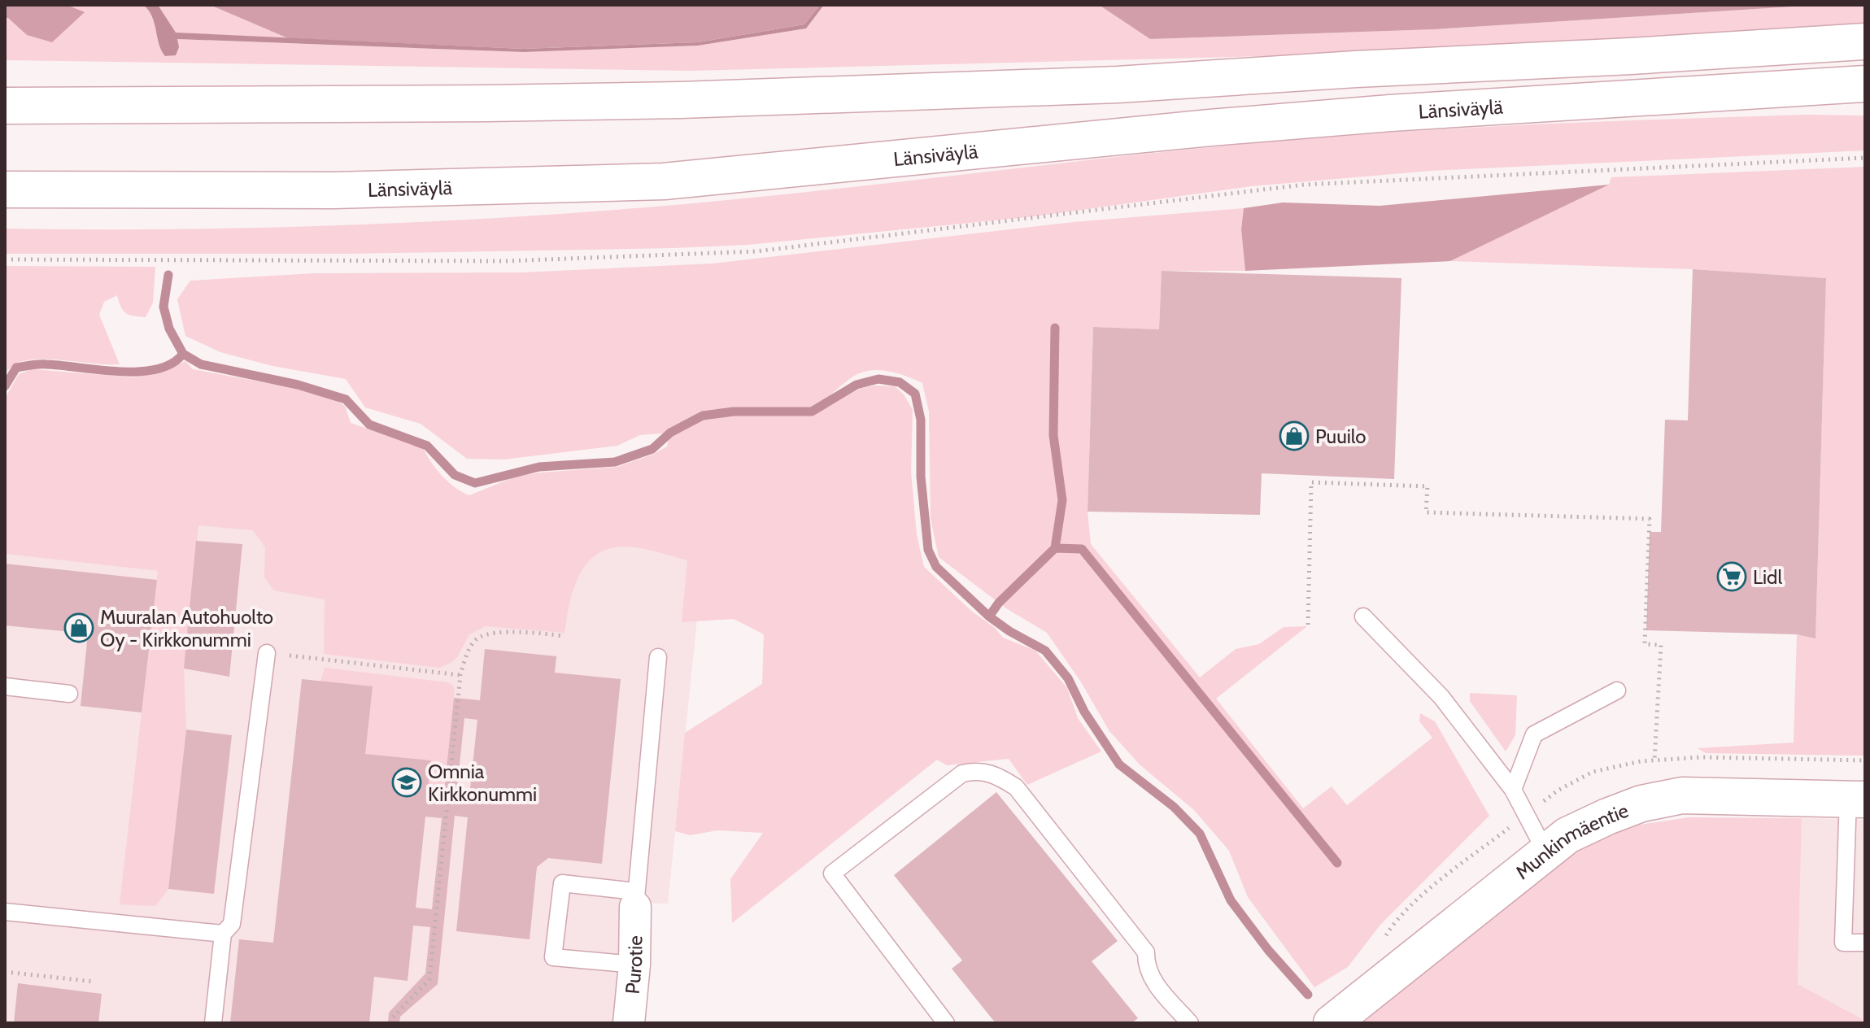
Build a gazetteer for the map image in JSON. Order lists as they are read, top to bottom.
{
  "streets": {
    "main road": ["Länsiväylä", "Munkinmäentie"],
    "street": ["Purotie"]
  },
  "places": {
    "shop": ["Puuilo", "Muuralan Autohuolto Oy - Kirkkonummi"],
    "supermarket": ["Lidl"],
    "school or university": ["Omnia Kirkkonummi"]
  }
}
